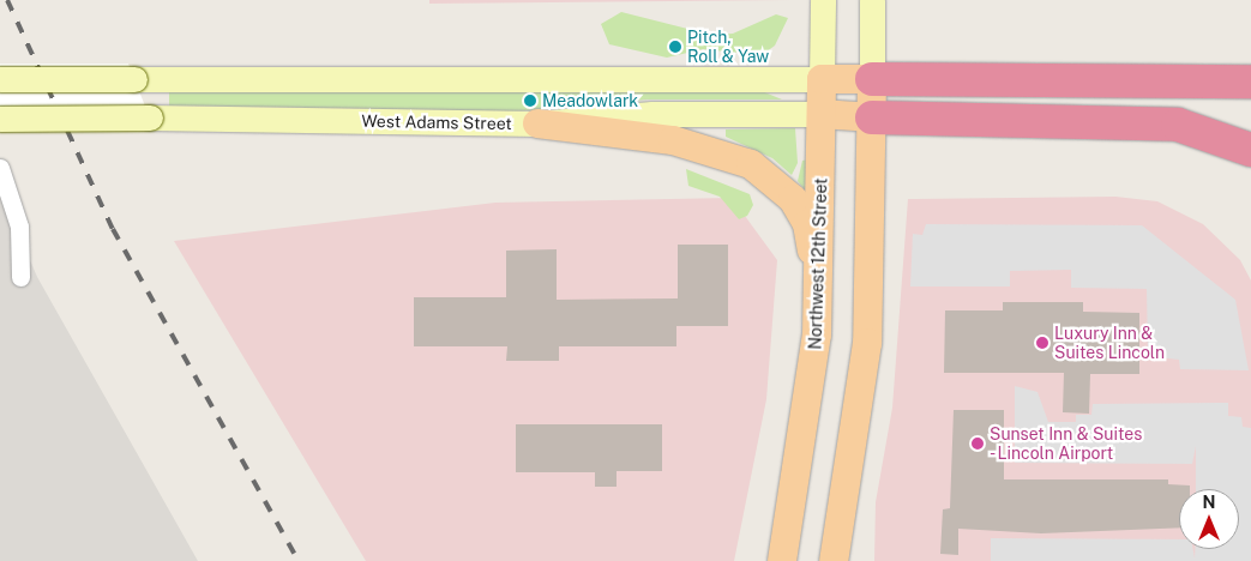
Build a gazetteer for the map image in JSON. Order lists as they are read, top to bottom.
{
  "streets": {
    "main road": ["West Adams Street", "Northwest 12th Street"]
  },
  "crossings": [
    ["West Adams Street", "Northwest 12th Street"]
  ],
  "places": [
    "Pitch, Roll & Yaw",
    "Meadowlark",
    "Luxury Inn & Suites Lincoln",
    "Sunset Inn & Suites - Lincoln Airport"
  ],
  "north": "top"
}
